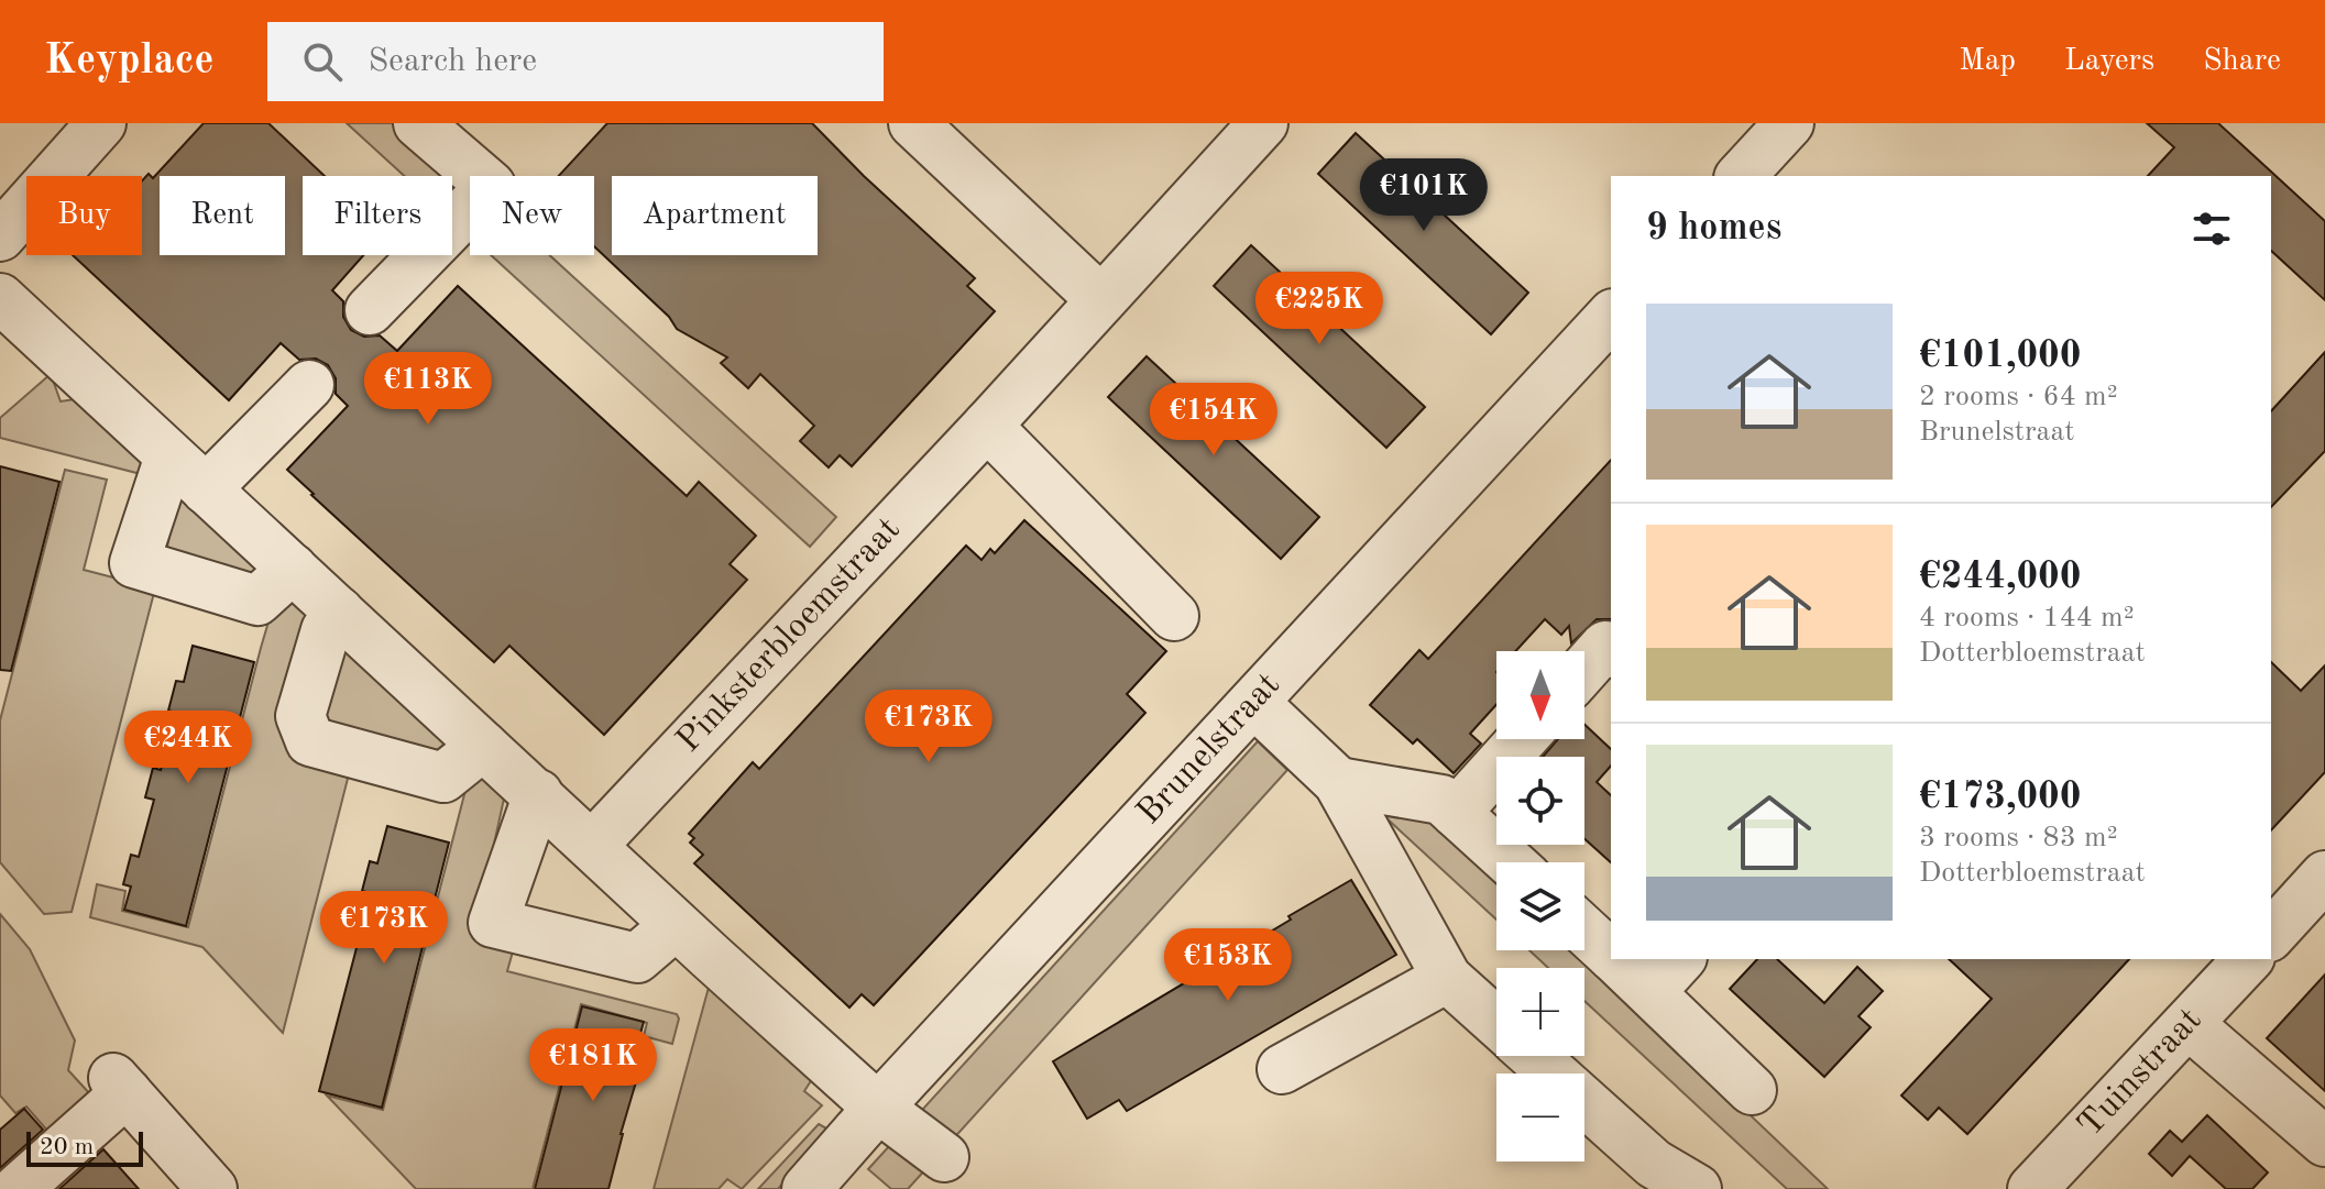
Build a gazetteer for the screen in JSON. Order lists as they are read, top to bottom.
{
  "streets": {
    "street": ["Pinksterbloemstraat", "Brunelstraat", "Tuinstraat"]
  },
  "scale_bar": "20 m",
  "north": "bottom",
  "page": {
    "header": "Keyplace",
    "search": "Search here",
    "nav": ["Map", "Layers", "Share"],
    "price": [
      "€101K",
      "€225K",
      "€113K",
      "€154K",
      "€173K",
      "€244K",
      "€173K",
      "€153K",
      "€181K"
    ],
    "chip": [
      "Buy",
      "Rent",
      "Filters",
      "New",
      "Apartment"
    ],
    "heading": "9 homes",
    "list": [
      {
        "name": "€101,000",
        "note": "2 rooms · 64 m² · Brunelstraat"
      },
      {
        "name": "€244,000",
        "note": "4 rooms · 144 m² · Dotterbloemstraat"
      },
      {
        "name": "€173,000",
        "note": "3 rooms · 83 m² · Dotterbloemstraat"
      }
    ],
    "map_buttons": ["+", "−"],
    "scale": "20 m"
  }
}
